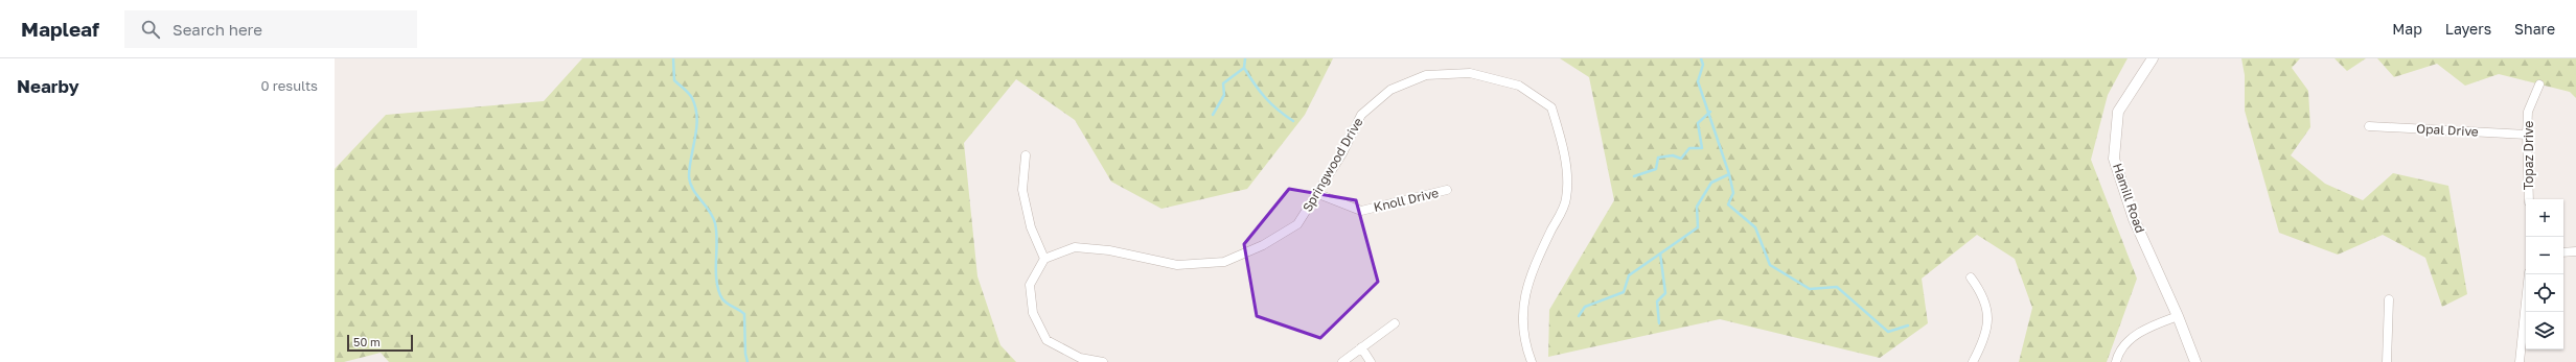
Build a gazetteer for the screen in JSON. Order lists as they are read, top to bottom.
{
  "streets": {
    "street": [
      "Opal Drive",
      "Topaz Drive",
      "Springwood Drive",
      "Hamill Road",
      "Knoll Drive"
    ]
  },
  "crossings": [
    ["Opal Drive", "Topaz Drive"],
    ["Springwood Drive", "Knoll Drive"]
  ],
  "scale_bar": "50 m",
  "page": {
    "header": "Mapleaf",
    "search": "Search here",
    "nav": ["Map", "Layers", "Share"],
    "heading": ["Nearby", "0 results"],
    "map_buttons": ["+", "−"],
    "scale": "50 m"
  }
}
